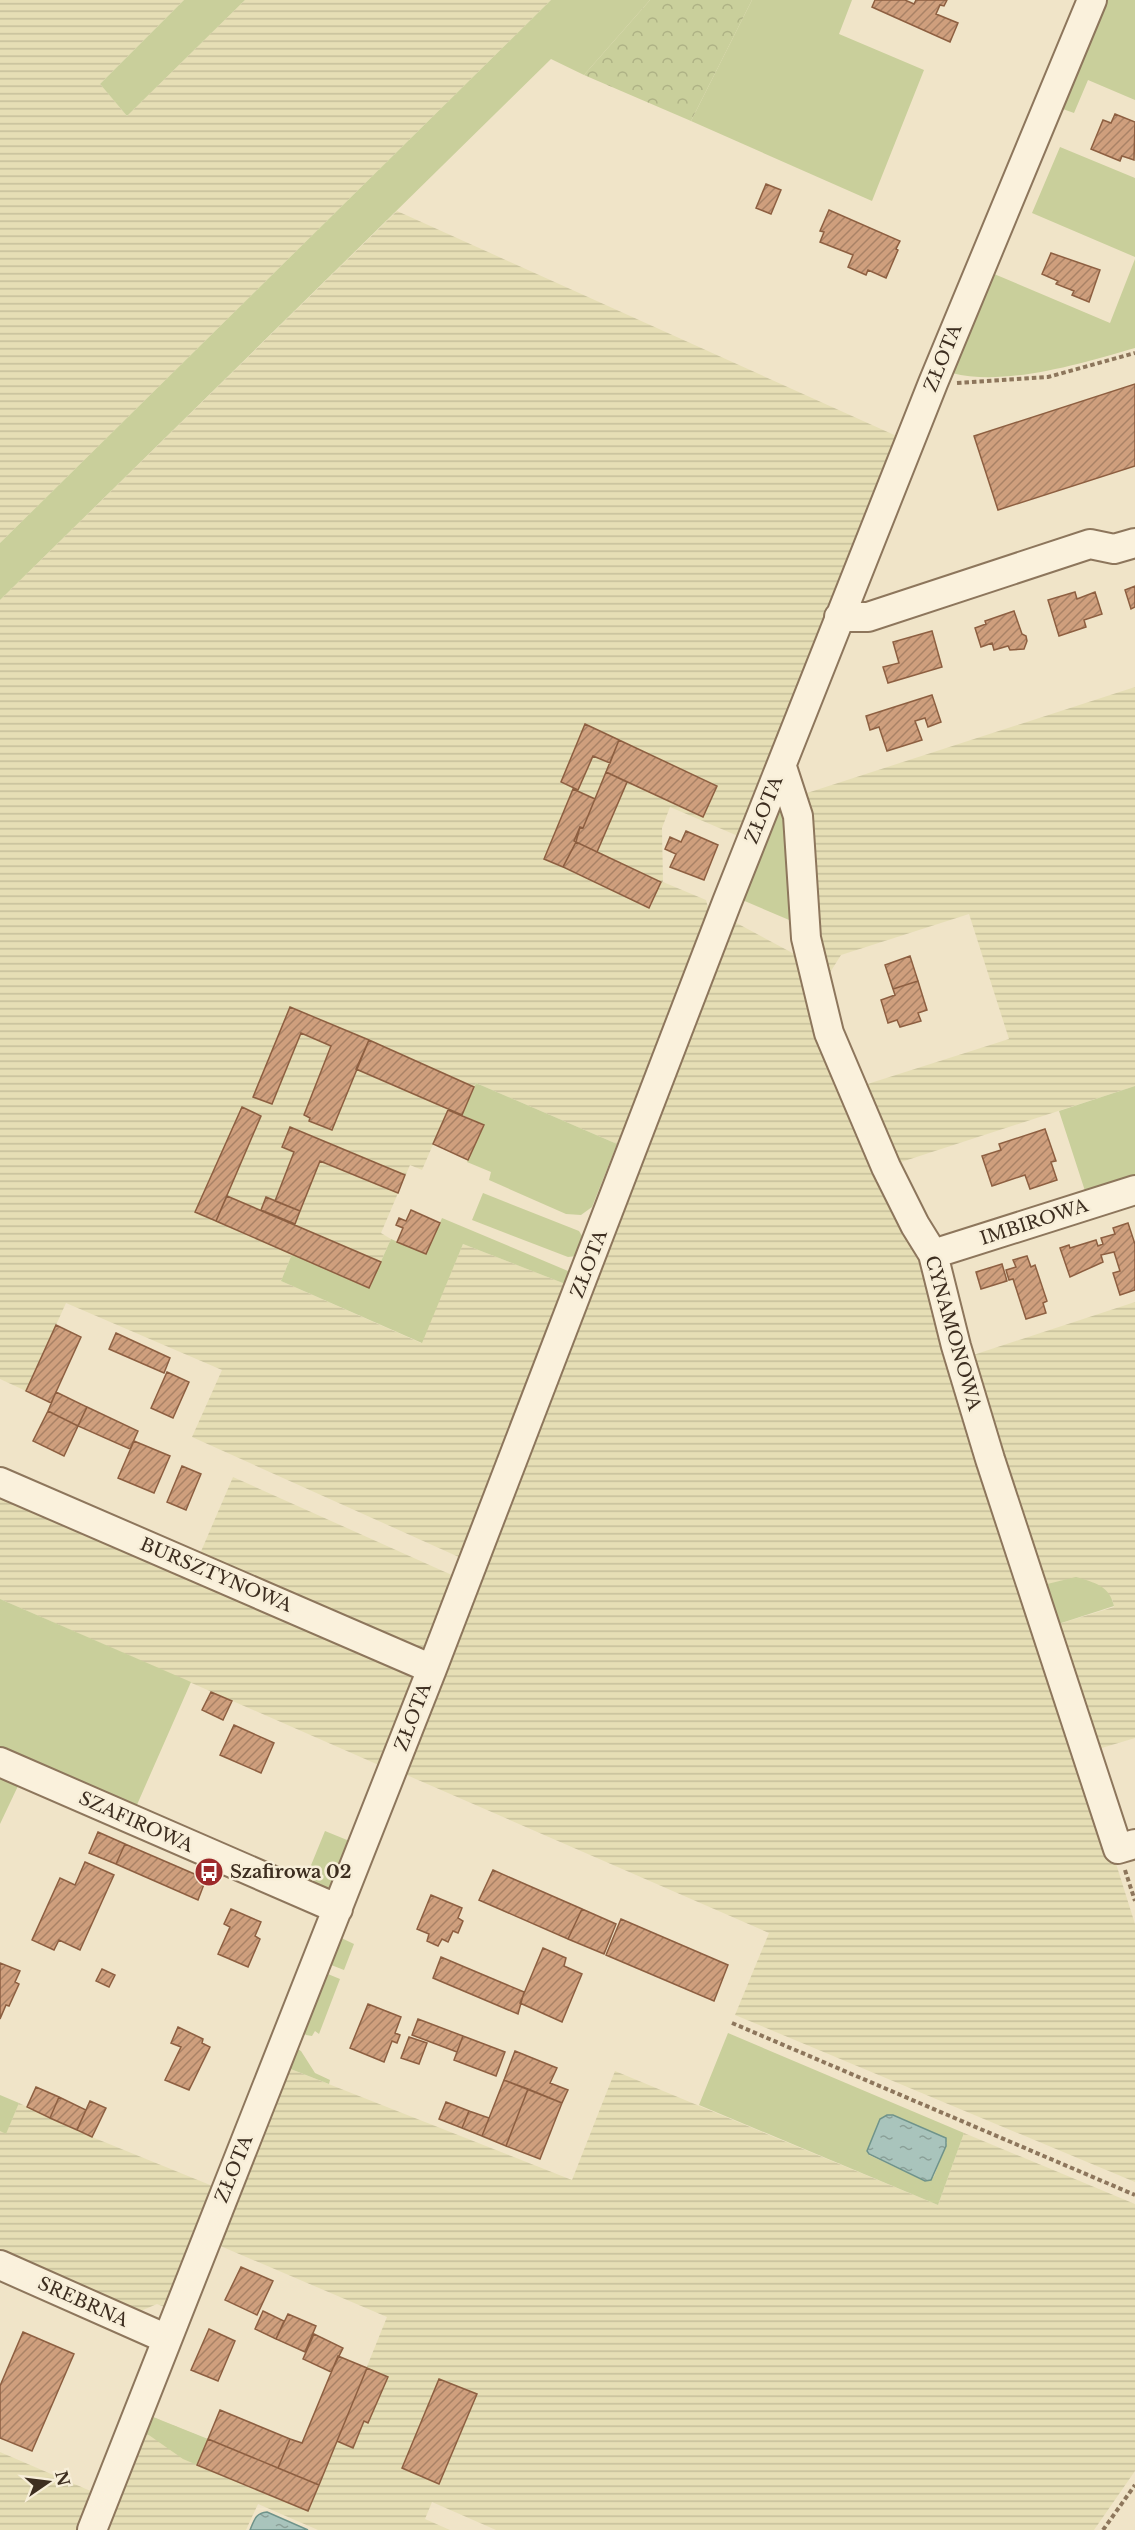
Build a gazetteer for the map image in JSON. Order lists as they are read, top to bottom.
{
  "streets": {
    "street": [
      "ZŁOTA",
      "IMBIROWA",
      "CYNAMONOWA",
      "BURSZTYNOWA",
      "SZAFIROWA",
      "SREBRNA"
    ]
  },
  "crossings": [
    ["ZŁOTA", "CYNAMONOWA"],
    ["ZŁOTA", "BURSZTYNOWA"],
    ["ZŁOTA", "SZAFIROWA"],
    ["ZŁOTA", "SREBRNA"],
    ["IMBIROWA", "CYNAMONOWA"]
  ],
  "places": {
    "bus stop": ["Szafirowa 02"]
  },
  "north": "right"
}
